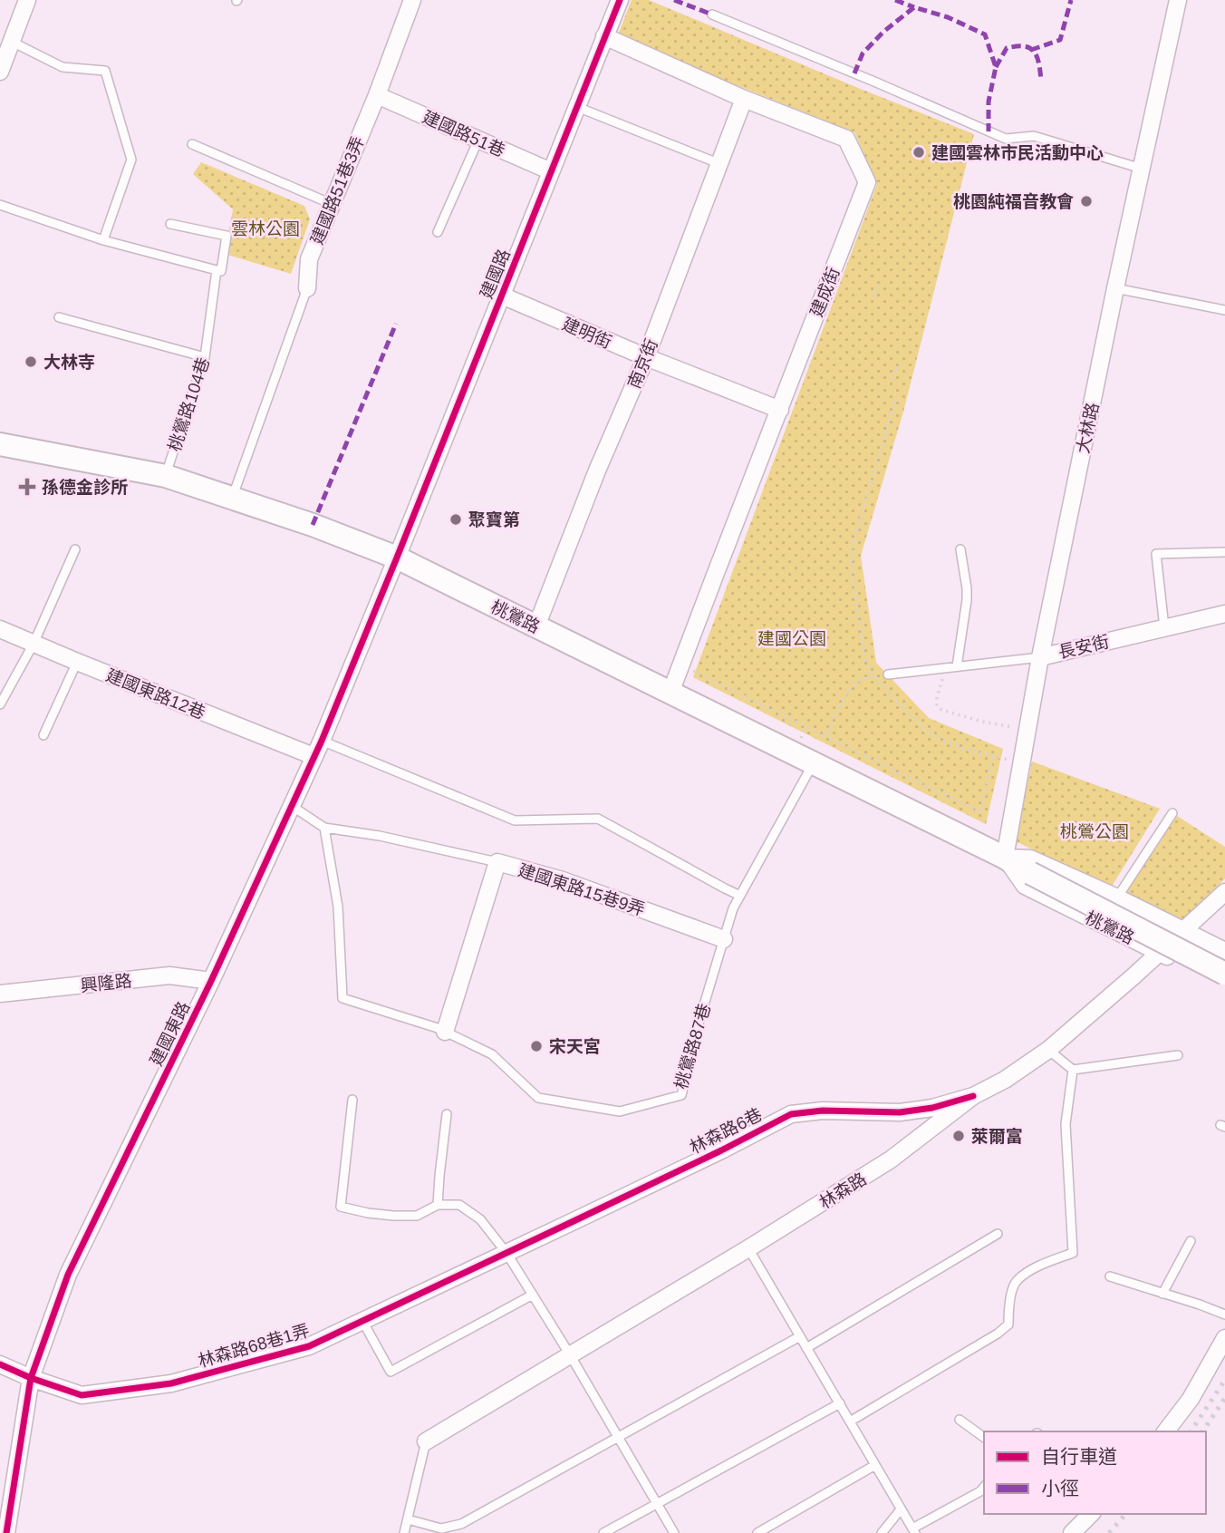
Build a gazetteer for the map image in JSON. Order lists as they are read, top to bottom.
{
  "streets": {
    "main road": ["桃鶯路"],
    "street": [
      "建國路51巷",
      "建國路51巷3弄",
      "建國路",
      "建成街",
      "建明街",
      "南京街",
      "大林路",
      "長安街",
      "建國東路12巷",
      "建國東路15巷9弄",
      "興隆路",
      "建國東路",
      "林森路6巷",
      "林森路",
      "林森路68巷1弄"
    ],
    "lane": ["桃鶯路104巷", "桃鶯路87巷"]
  },
  "crossings": [
    ["建國路51巷", "建國路51巷3弄"],
    ["建國路51巷", "建國路"],
    ["建國路", "建成街"],
    ["建國路", "建明街"],
    ["建國路", "桃鶯路"],
    ["建國路", "建國東路"],
    ["建成街", "建明街"],
    ["建成街", "南京街"],
    ["建成街", "桃鶯路"],
    ["建明街", "南京街"],
    ["南京街", "桃鶯路"],
    ["桃鶯路104巷", "桃鶯路"],
    ["大林路", "桃鶯路"],
    ["大林路", "長安街"],
    ["桃鶯路", "建國東路"],
    ["桃鶯路", "桃鶯路87巷"],
    ["桃鶯路", "林森路"],
    ["建國東路12巷", "建國東路"],
    ["建國東路15巷9弄", "桃鶯路87巷"],
    ["興隆路", "建國東路"],
    ["建國東路", "林森路68巷1弄"],
    ["林森路6巷", "林森路"],
    ["林森路6巷", "林森路68巷1弄"]
  ],
  "parks": ["雲林公園", "建國公園", "桃鶯公園"],
  "places": {
    "other": [
      "建國雲林市民活動中心",
      "桃園純福音教會",
      "大林寺",
      "聚寶第",
      "宋天宮",
      "萊爾富"
    ],
    "health": ["孫德金診所"]
  },
  "legend": ["自行車道", "小徑"]
}
